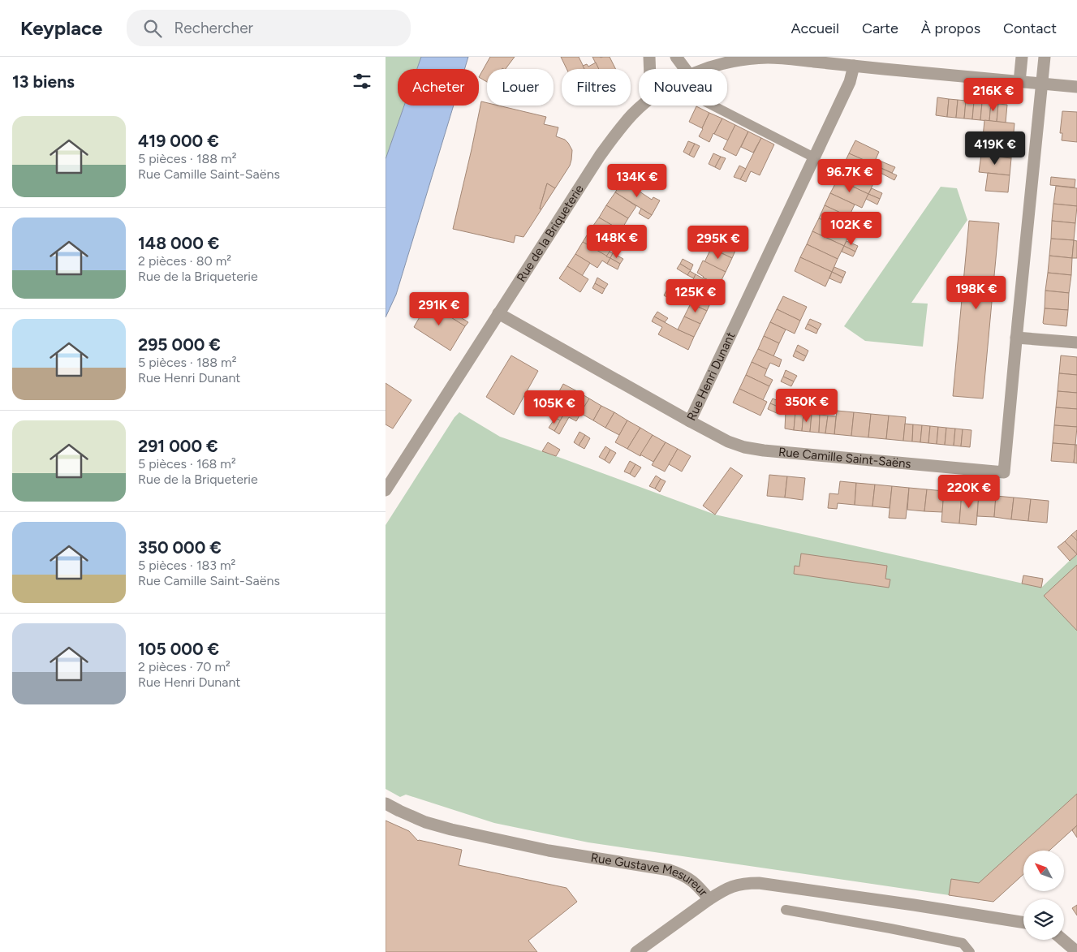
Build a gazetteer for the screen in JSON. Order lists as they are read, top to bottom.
{
  "streets": {
    "street": [
      "Rue de la Briqueterie",
      "Rue Henri Dunant",
      "Rue Camille Saint-Saëns",
      "Rue Gustave Mesureur"
    ]
  },
  "crossings": [
    ["Rue de la Briqueterie", "Rue Henri Dunant"],
    ["Rue de la Briqueterie", "Rue Camille Saint-Saëns"],
    ["Rue Henri Dunant", "Rue Camille Saint-Saëns"]
  ],
  "north": "top left",
  "page": {
    "header": "Keyplace",
    "search": "Rechercher",
    "nav": [
      "Accueil",
      "Carte",
      "À propos",
      "Contact"
    ],
    "heading": "13 biens",
    "chip": [
      "Acheter",
      "Louer",
      "Filtres",
      "Nouveau"
    ],
    "price": [
      "216K €",
      "419K €",
      "96.7K €",
      "134K €",
      "102K €",
      "148K €",
      "295K €",
      "198K €",
      "125K €",
      "291K €",
      "350K €",
      "105K €",
      "220K €"
    ],
    "list": [
      {
        "name": "419 000 €",
        "note": "5 pièces · 188 m² · Rue Camille Saint-Saëns"
      },
      {
        "name": "148 000 €",
        "note": "2 pièces · 80 m² · Rue de la Briqueterie"
      },
      {
        "name": "295 000 €",
        "note": "5 pièces · 188 m² · Rue Henri Dunant"
      },
      {
        "name": "291 000 €",
        "note": "5 pièces · 168 m² · Rue de la Briqueterie"
      },
      {
        "name": "350 000 €",
        "note": "5 pièces · 183 m² · Rue Camille Saint-Saëns"
      },
      {
        "name": "105 000 €",
        "note": "2 pièces · 70 m² · Rue Henri Dunant"
      }
    ]
  }
}
